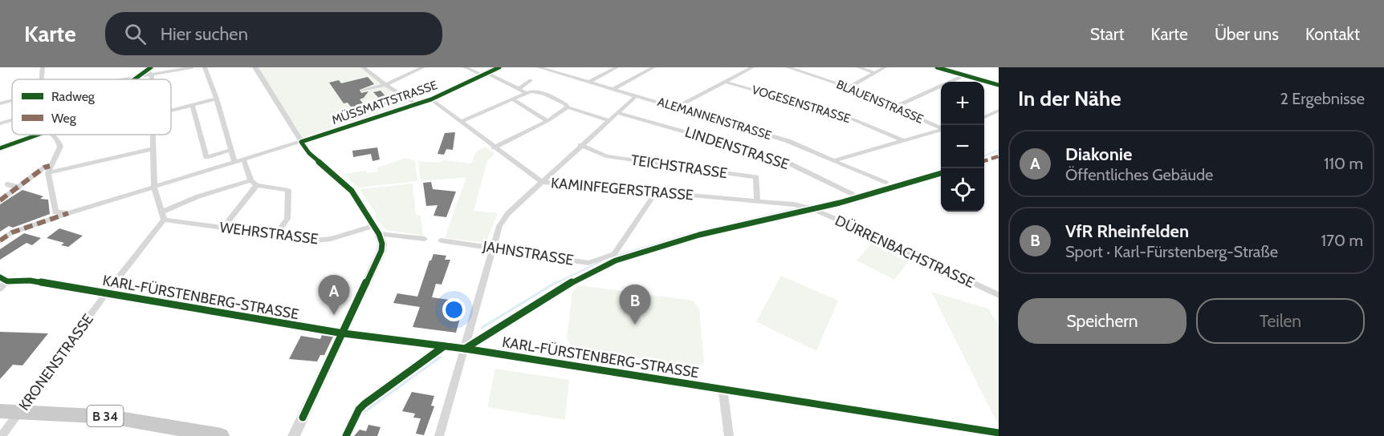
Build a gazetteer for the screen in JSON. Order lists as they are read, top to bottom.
{
  "streets": {
    "main road": ["B 34"],
    "street": [
      "BLAUENSTRASSE",
      "MÜSSMATTSTRASSE",
      "VOGESENSTRASSE",
      "ALEMANNENSTRASSE",
      "LINDENSTRASSE",
      "TEICHSTRASSE",
      "KAMINFEGERSTRASSE",
      "WEHRSTRASSE",
      "DÜRRENBACHSTRASSE",
      "JAHNSTRASSE",
      "KARL-FÜRSTENBERG-STRASSE",
      "KRONENSTRASSE"
    ]
  },
  "crossings": [
    ["MÜSSMATTSTRASSE", "KAMINFEGERSTRASSE"],
    ["TEICHSTRASSE", "KAMINFEGERSTRASSE"],
    ["KAMINFEGERSTRASSE", "DÜRRENBACHSTRASSE"],
    ["KAMINFEGERSTRASSE", "JAHNSTRASSE"],
    ["WEHRSTRASSE", "KRONENSTRASSE"],
    ["KARL-FÜRSTENBERG-STRASSE", "KRONENSTRASSE"],
    ["KRONENSTRASSE", "B 34"]
  ],
  "legend": ["Radweg", "Weg"],
  "page": {
    "header": "Karte",
    "search": "Hier suchen",
    "nav": [
      "Start",
      "Karte",
      "Über uns",
      "Kontakt"
    ],
    "heading": ["In der Nähe", "2 Ergebnisse"],
    "map_buttons": ["+", "−"],
    "list": [
      {
        "mark": "A",
        "name": "Diakonie",
        "note": "Öffentliches Gebäude",
        "value": "110 m"
      },
      {
        "mark": "B",
        "name": "VfR Rheinfelden",
        "note": "Sport · Karl-Fürstenberg-Straße",
        "value": "170 m"
      }
    ],
    "pins": ["A", "B"],
    "buttons": ["Speichern", "Teilen"]
  }
}
